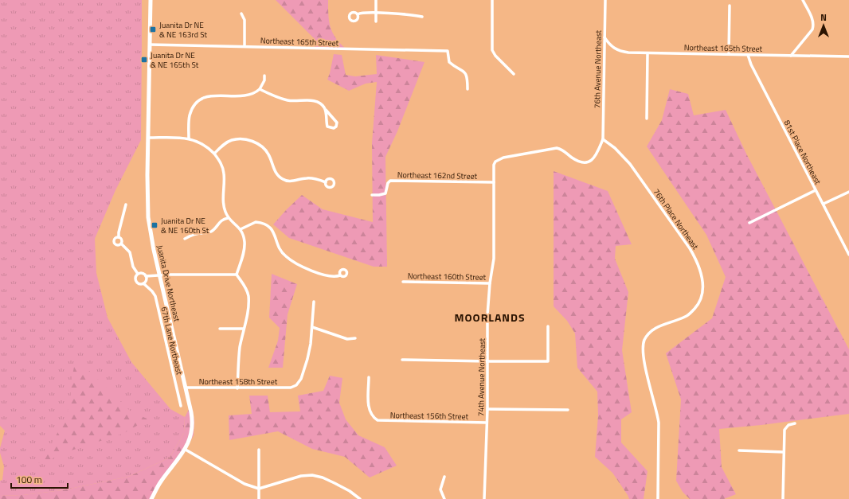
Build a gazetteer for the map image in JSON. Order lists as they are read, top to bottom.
{
  "streets": {
    "main road": ["Juanita Drive Northeast"],
    "street": [
      "Northeast 165th Street",
      "76th Avenue Northeast",
      "81st Place Northeast",
      "Northeast 162nd Street",
      "76th Place Northeast",
      "Northeast 160th Street",
      "67th Lane Northeast",
      "74th Avenue Northeast",
      "Northeast 158th Street",
      "Northeast 156th Street"
    ]
  },
  "crossings": [
    ["Northeast 165th Street", "76th Avenue Northeast"],
    ["Northeast 165th Street", "81st Place Northeast"],
    ["Northeast 165th Street", "Juanita Drive Northeast"],
    ["76th Avenue Northeast", "76th Place Northeast"],
    ["76th Avenue Northeast", "74th Avenue Northeast"],
    ["Northeast 162nd Street", "74th Avenue Northeast"],
    ["Northeast 160th Street", "74th Avenue Northeast"],
    ["Juanita Drive Northeast", "Northeast 158th Street"],
    ["74th Avenue Northeast", "Northeast 156th Street"]
  ],
  "districts": ["MOORLANDS"],
  "places": {
    "transit": ["Juanita Dr NE & NE 163rd St", "Juanita Dr NE & NE 165th St", "Juanita Dr NE & NE 160th St"]
  },
  "scale_bar": "100 m",
  "north": "top"
}
